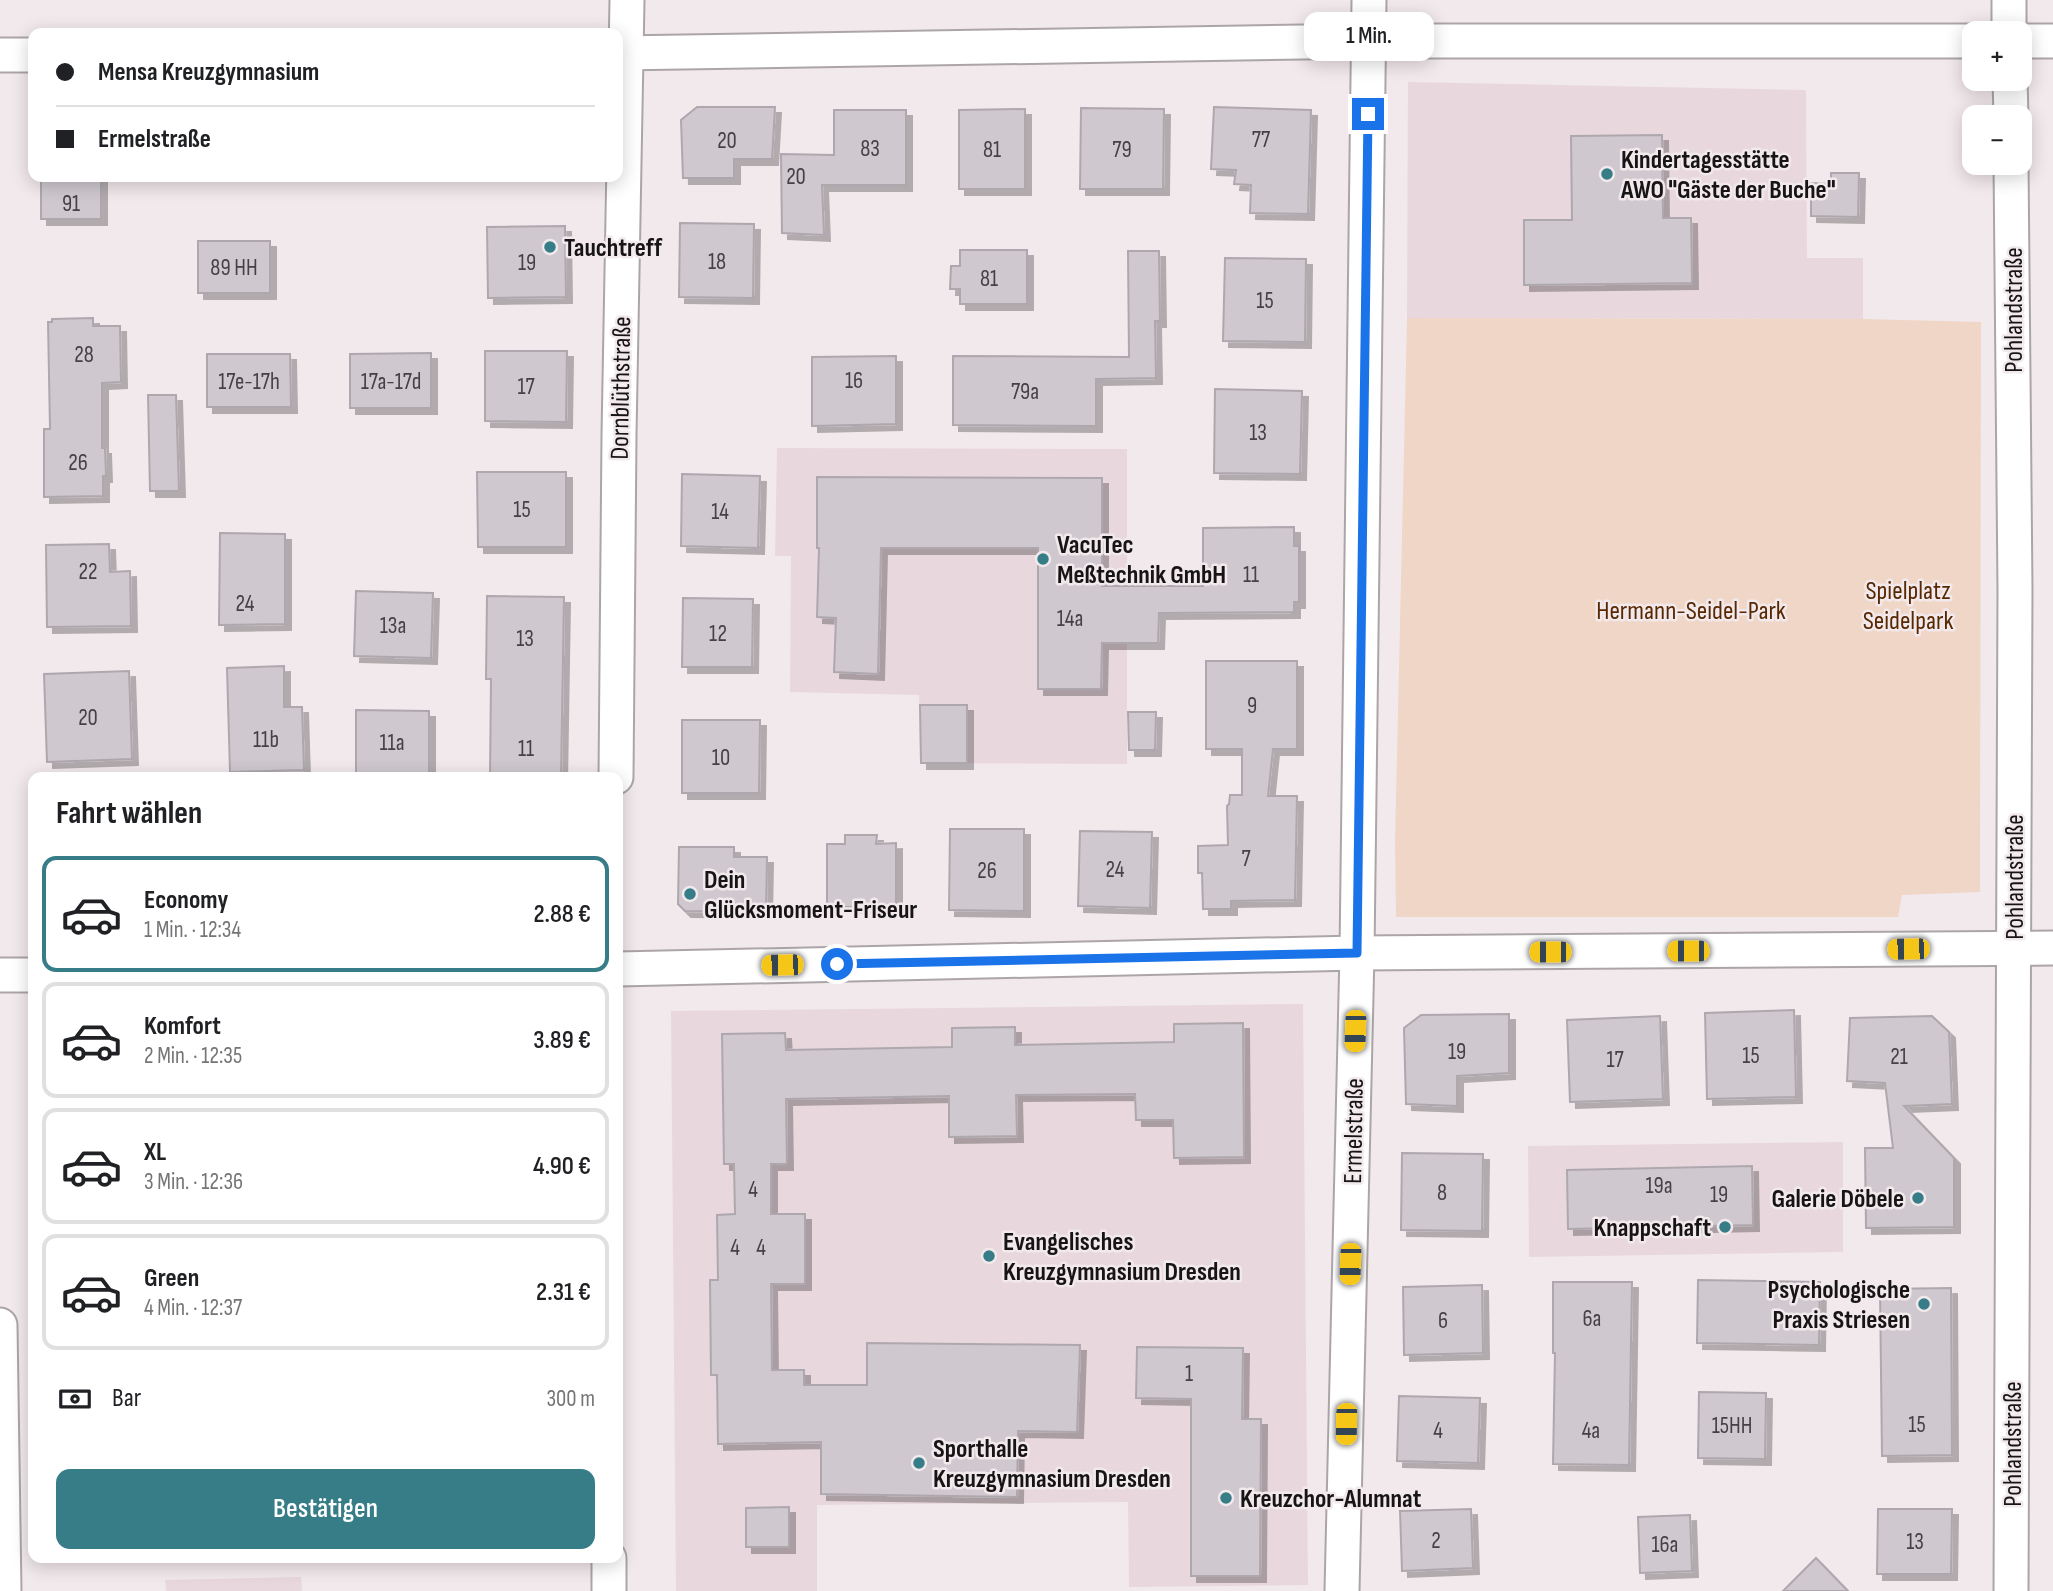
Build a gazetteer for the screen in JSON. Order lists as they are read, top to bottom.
{
  "streets": {
    "street": ["Pohlandstraße", "Dornblüthstraße", "Ermelstraße"]
  },
  "parks": ["Spielplatz Seidelpark", "Hermann-Seidel-Park"],
  "places": [
    "Kindertagesstätte AWO \"Gäste der Buche\"",
    "Tauchtreff",
    "VacuTec Meßtechnik GmbH",
    "Dein Glücksmoment-Friseur",
    "Galerie Döbele",
    "Knappschaft",
    "Evangelisches Kreuzgymnasium Dresden",
    "Psychologische Praxis Striesen",
    "Sporthalle Kreuzgymnasium Dresden",
    "Kreuzchor-Alumnat"
  ],
  "house_numbers": [
    "77",
    "20",
    "83",
    "81",
    "79",
    "20",
    "91",
    "18",
    "19",
    "89 HH",
    "81",
    "15",
    "28",
    "16",
    "17e-17h",
    "17a-17d",
    "17",
    "79a",
    "13",
    "26",
    "15",
    "14",
    "22",
    "11",
    "24",
    "14a",
    "13a",
    "12",
    "13",
    "9",
    "20",
    "11b",
    "11a",
    "11",
    "10",
    "7",
    "24",
    "26",
    "19",
    "15",
    "21",
    "17",
    "19a",
    "4",
    "8",
    "19",
    "4",
    "4",
    "6a",
    "6",
    "1",
    "15",
    "15HH",
    "4",
    "4a",
    "2",
    "13",
    "16a"
  ],
  "page": {
    "bubble": "1 Min.",
    "map_buttons": ["+", "−"],
    "banner": ["Mensa Kreuzgymnasium", "Ermelstraße"],
    "heading": "Fahrt wählen",
    "list": [
      {
        "name": "Economy",
        "note": "1 Min. · 12:34",
        "value": "2.88 €"
      },
      {
        "name": "Komfort",
        "note": "2 Min. · 12:35",
        "value": "3.89 €"
      },
      {
        "name": "XL",
        "note": "3 Min. · 12:36",
        "value": "4.90 €"
      },
      {
        "name": "Green",
        "note": "4 Min. · 12:37",
        "value": "2.31 €"
      }
    ],
    "pay": ["Bar", "300 m"],
    "buttons": "Bestätigen"
  }
}
